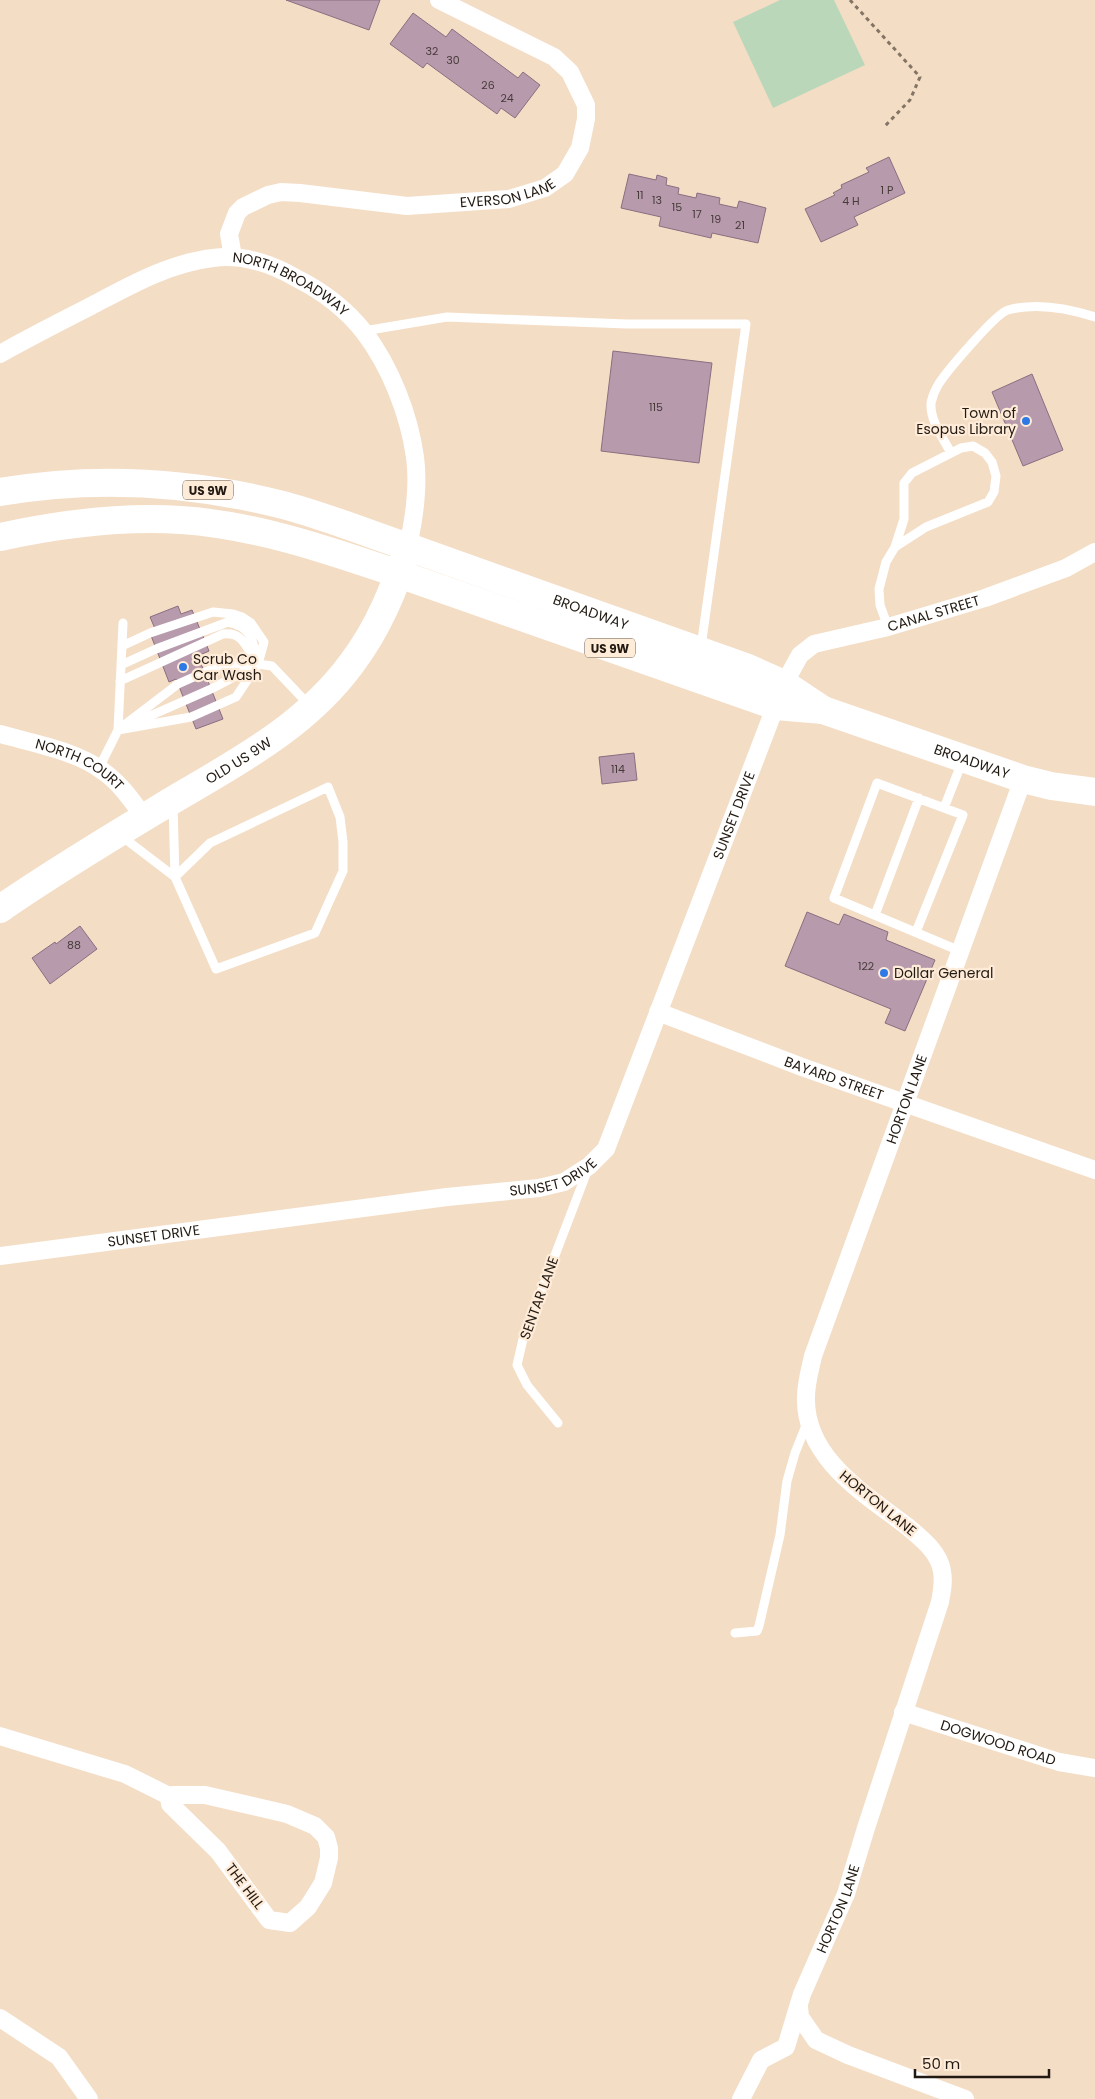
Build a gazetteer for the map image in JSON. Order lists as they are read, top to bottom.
{
  "streets": {
    "main road": ["US 9W", "BROADWAY", "OLD US 9W"],
    "street": [
      "EVERSON LANE",
      "NORTH BROADWAY",
      "CANAL STREET",
      "NORTH COURT",
      "SUNSET DRIVE",
      "BAYARD STREET",
      "HORTON LANE",
      "DOGWOOD ROAD",
      "THE HILL"
    ],
    "lane": ["SENTAR LANE"]
  },
  "crossings": [
    ["EVERSON LANE", "NORTH BROADWAY"],
    ["NORTH BROADWAY", "US 9W"],
    ["NORTH BROADWAY", "BROADWAY"],
    ["NORTH BROADWAY", "OLD US 9W"],
    ["US 9W", "BROADWAY"],
    ["US 9W", "OLD US 9W"],
    ["BROADWAY", "CANAL STREET"],
    ["BROADWAY", "OLD US 9W"],
    ["BROADWAY", "SUNSET DRIVE"],
    ["BROADWAY", "HORTON LANE"],
    ["CANAL STREET", "SUNSET DRIVE"],
    ["OLD US 9W", "NORTH COURT"],
    ["SUNSET DRIVE", "BAYARD STREET"],
    ["SUNSET DRIVE", "SENTAR LANE"],
    ["BAYARD STREET", "HORTON LANE"],
    ["HORTON LANE", "DOGWOOD ROAD"]
  ],
  "places": ["Town of Esopus Library", "Scrub Co Car Wash", "Dollar General"],
  "house_numbers": [
    "32",
    "30",
    "26",
    "24",
    "1 P",
    "11",
    "13",
    "4 H",
    "15",
    "17",
    "19",
    "21",
    "115",
    "114",
    "88",
    "122"
  ],
  "scale_bar": "50 m"
}
